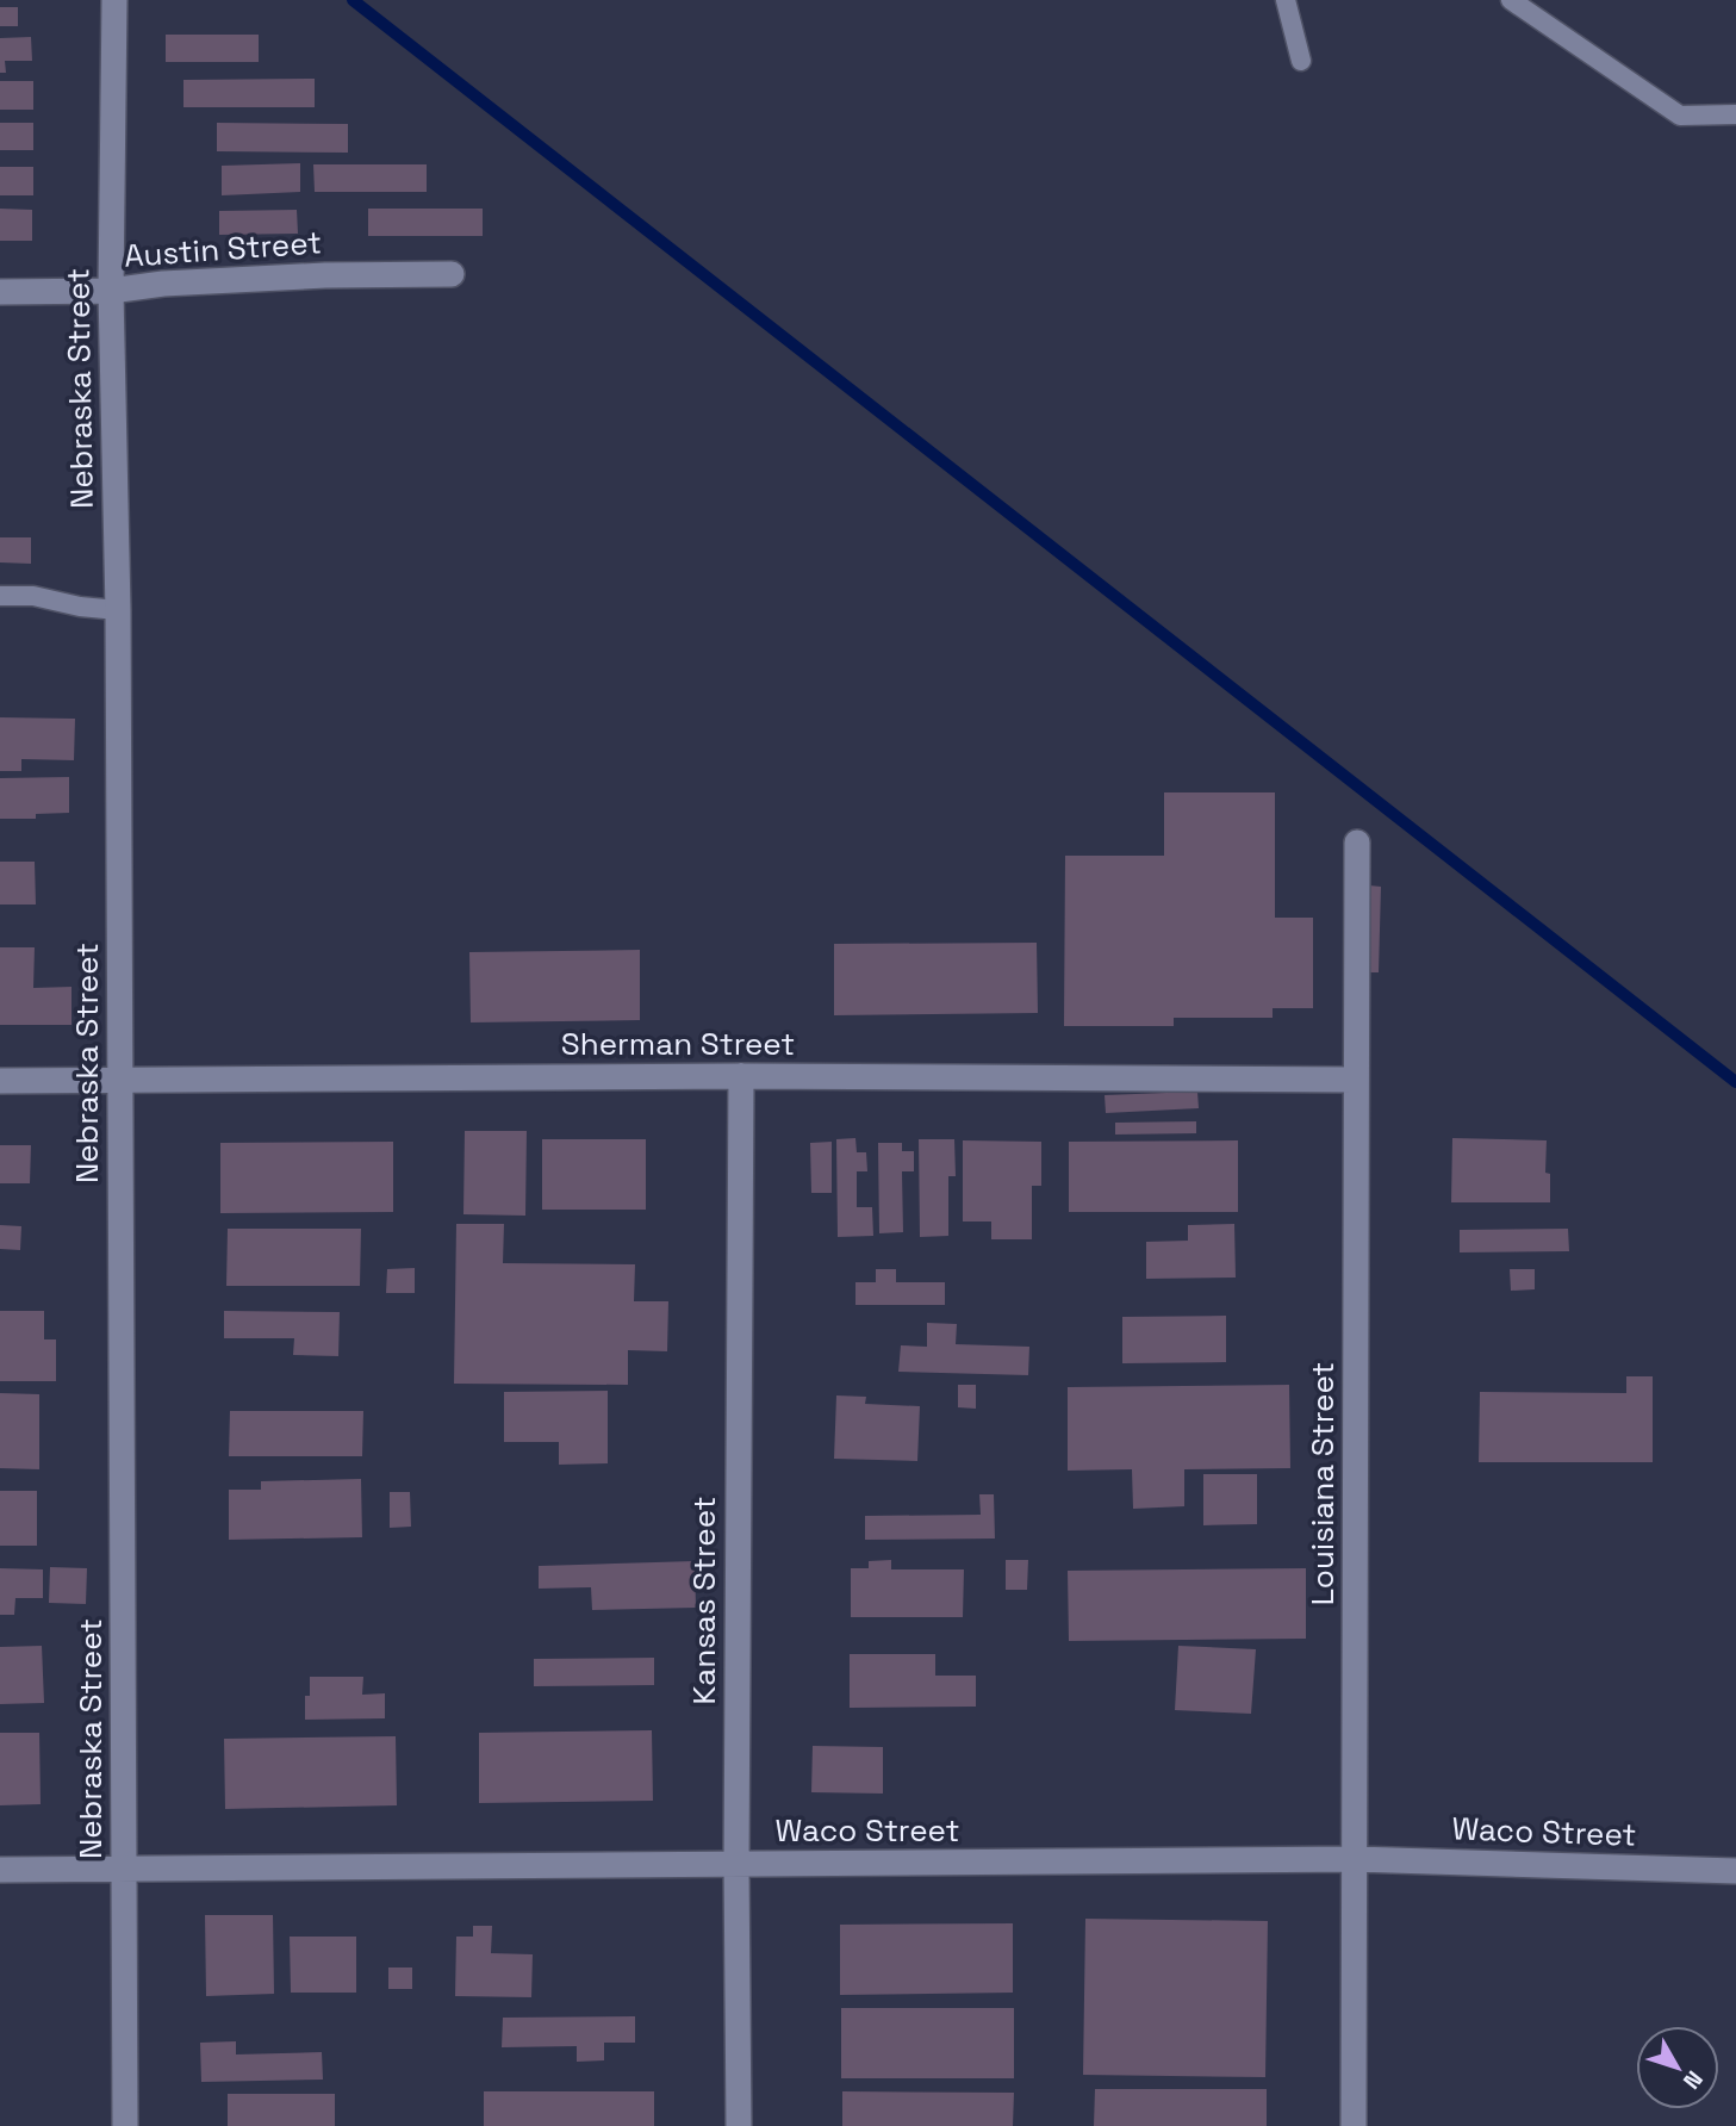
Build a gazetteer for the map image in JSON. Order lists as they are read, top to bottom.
{
  "streets": {
    "street": [
      "Austin Street",
      "Nebraska Street",
      "Sherman Street",
      "Louisiana Street",
      "Kansas Street",
      "Waco Street"
    ]
  },
  "crossings": [
    ["Austin Street", "Nebraska Street"],
    ["Nebraska Street", "Sherman Street"],
    ["Nebraska Street", "Waco Street"],
    ["Sherman Street", "Louisiana Street"],
    ["Sherman Street", "Kansas Street"],
    ["Louisiana Street", "Waco Street"],
    ["Kansas Street", "Waco Street"]
  ],
  "north": "bottom right"
}
